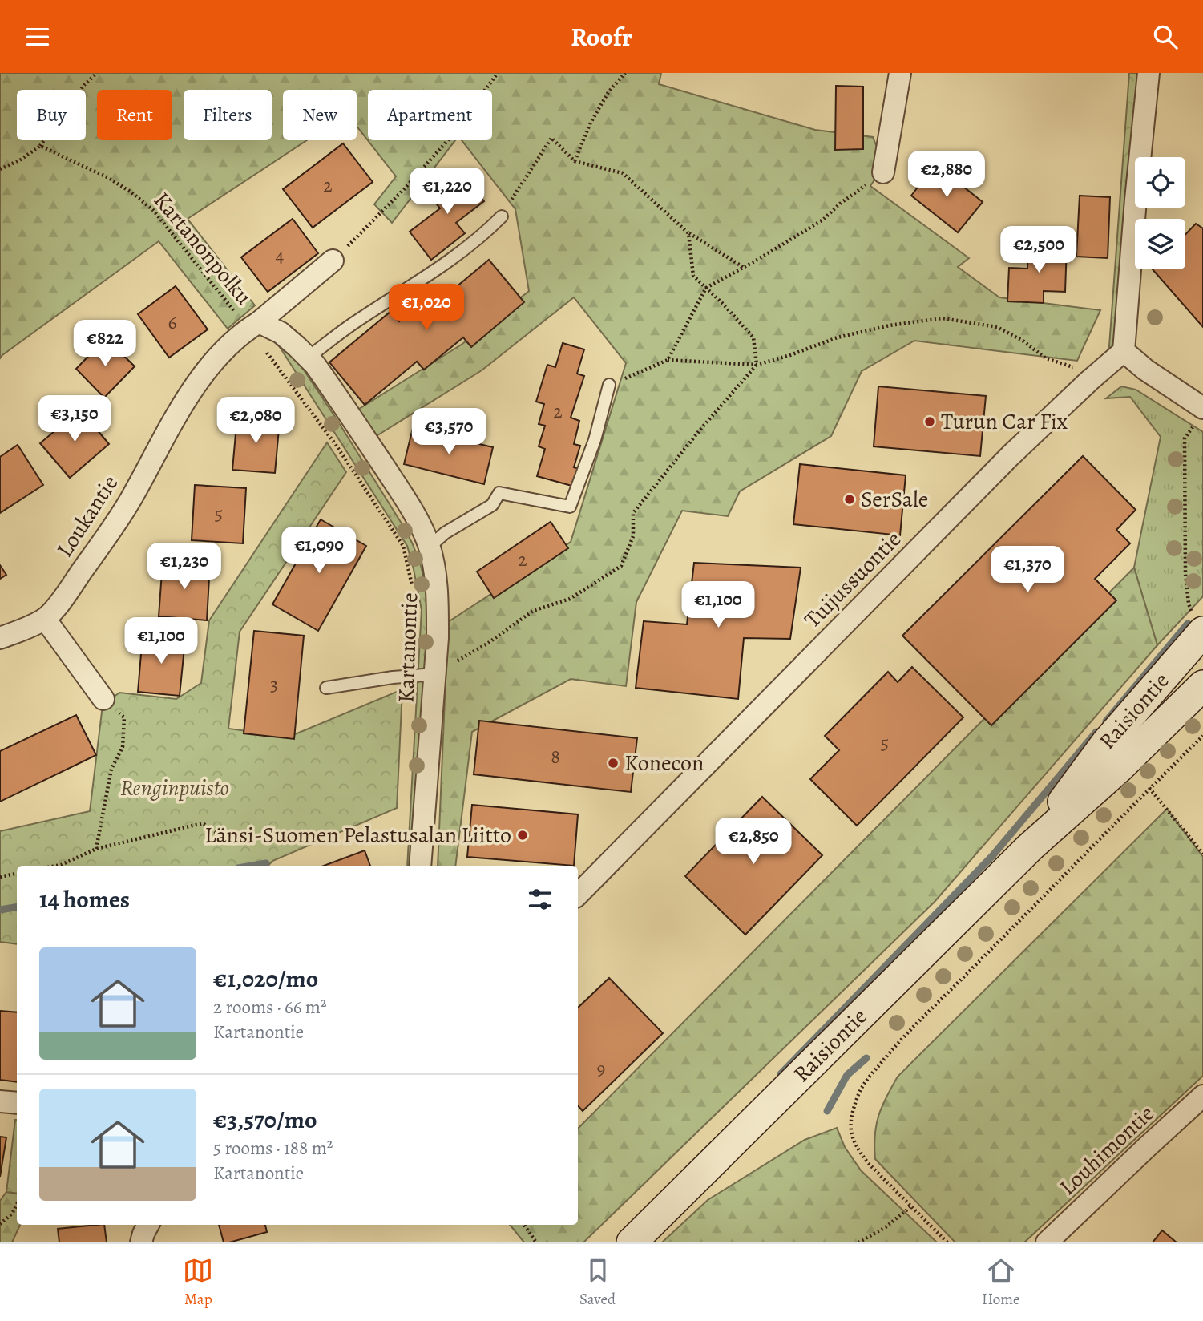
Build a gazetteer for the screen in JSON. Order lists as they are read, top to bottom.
{
  "streets": {
    "main road": ["Raisiontie"],
    "street": [
      "Loukantie",
      "Tuijussuontie",
      "Kartanontie",
      "Louhimontie"
    ],
    "path": ["Kartanonpolku"]
  },
  "crossings": [
    ["Kartanonpolku", "Loukantie"],
    ["Kartanonpolku", "Kartanontie"],
    ["Loukantie", "Kartanontie"]
  ],
  "parks": ["Renginpuisto"],
  "places": [
    "Turun Car Fix",
    "SerSale",
    "Konecon",
    "Länsi-Suomen Pelastusalan Liitto"
  ],
  "house_numbers": [
    "2",
    "4",
    "6",
    "2",
    "5",
    "2",
    "3",
    "5",
    "8",
    "9"
  ],
  "page": {
    "header": "Roofr",
    "chip": [
      "Buy",
      "Rent",
      "Filters",
      "New",
      "Apartment"
    ],
    "price": [
      "€2,880",
      "€1,220",
      "€2,500",
      "€1,020",
      "€822",
      "€3,150",
      "€2,080",
      "€3,570",
      "€1,090",
      "€1,230",
      "€1,370",
      "€1,100",
      "€1,100",
      "€2,850"
    ],
    "heading": "14 homes",
    "list": [
      {
        "name": "€1,020/mo",
        "note": "2 rooms · 66 m² · Kartanontie"
      },
      {
        "name": "€3,570/mo",
        "note": "5 rooms · 188 m² · Kartanontie"
      }
    ],
    "tabs": ["Map", "Saved", "Home"]
  }
}
